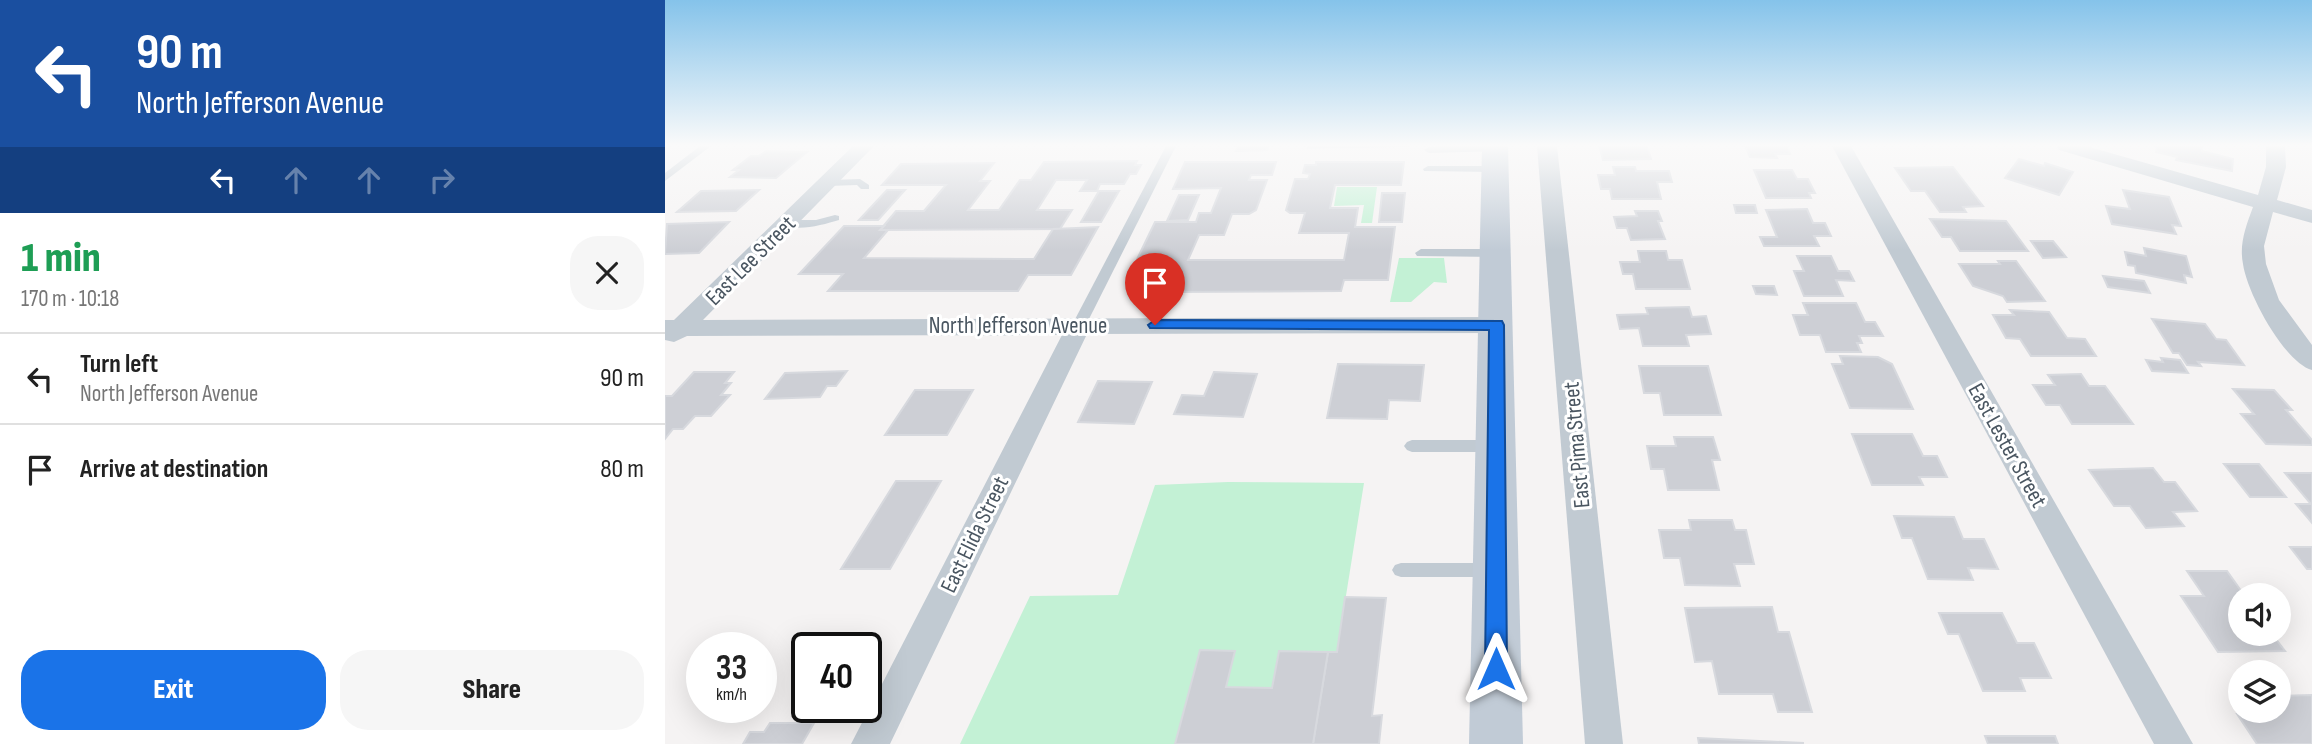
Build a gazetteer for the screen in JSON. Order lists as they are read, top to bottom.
{
  "streets": {
    "street": [
      "East Lee Street",
      "North Jefferson Avenue",
      "East Pima Street",
      "East Lester Street",
      "East Elida Street"
    ]
  },
  "crossings": [
    ["East Lee Street", "North Jefferson Avenue"],
    ["North Jefferson Avenue", "East Elida Street"]
  ],
  "page": {
    "turn": ["90 m", "North Jefferson Avenue"],
    "heading": ["1 min", "170 m · 10:18"],
    "list": [
      {
        "name": "Turn left",
        "note": "North Jefferson Avenue",
        "value": "90 m"
      },
      {
        "name": "Arrive at destination",
        "value": "80 m"
      }
    ],
    "speed": "33 km/h",
    "limit": "40",
    "buttons": ["Exit", "Share"]
  }
}
